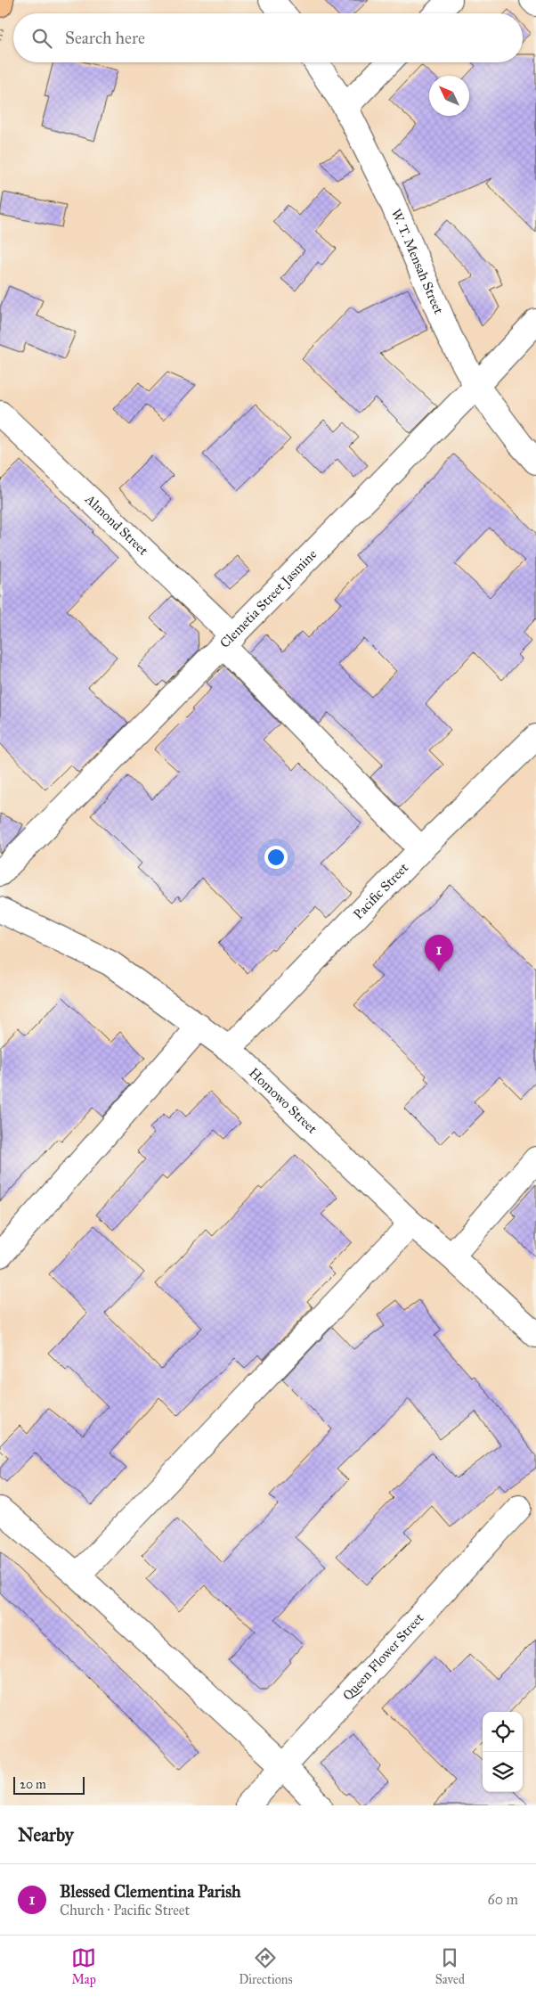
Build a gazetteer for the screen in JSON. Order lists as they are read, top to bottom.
{
  "streets": {
    "street": [
      "W. T. Mensah Street",
      "Almond Street",
      "Clemetia Street Jasmine",
      "Pacific Street",
      "Homowo Street",
      "Queen Flower Street"
    ]
  },
  "crossings": [
    ["W. T. Mensah Street", "Clemetia Street Jasmine"],
    ["Almond Street", "Clemetia Street Jasmine"],
    ["Almond Street", "Pacific Street"],
    ["Pacific Street", "Homowo Street"]
  ],
  "scale_bar": "20 m",
  "north": "top left",
  "page": {
    "search": "Search here",
    "pins": "1",
    "scale": "20 m",
    "heading": "Nearby",
    "list": [
      {
        "mark": "1",
        "name": "Blessed Clementina Parish",
        "note": "Church · Pacific Street",
        "value": "60 m"
      }
    ],
    "nav": ["Map", "Directions", "Saved"]
  }
}
